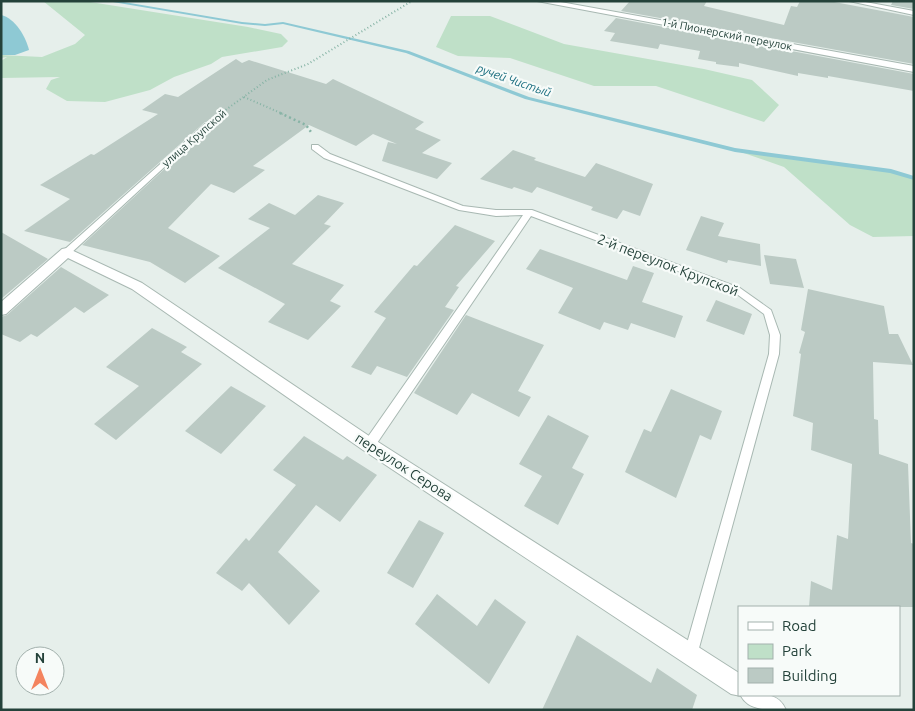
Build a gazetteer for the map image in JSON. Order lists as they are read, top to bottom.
{
  "streets": {
    "street": ["1-й Пионерский переулок", "улица Крупской", "переулок Серова"],
    "lane": ["2-й переулок Крупской"]
  },
  "crossings": [
    ["улица Крупской", "переулок Серова"],
    ["2-й переулок Крупской", "переулок Серова"]
  ],
  "water": ["ручей Чистый"],
  "legend": ["Road", "Park", "Building"],
  "north": "top"
}
